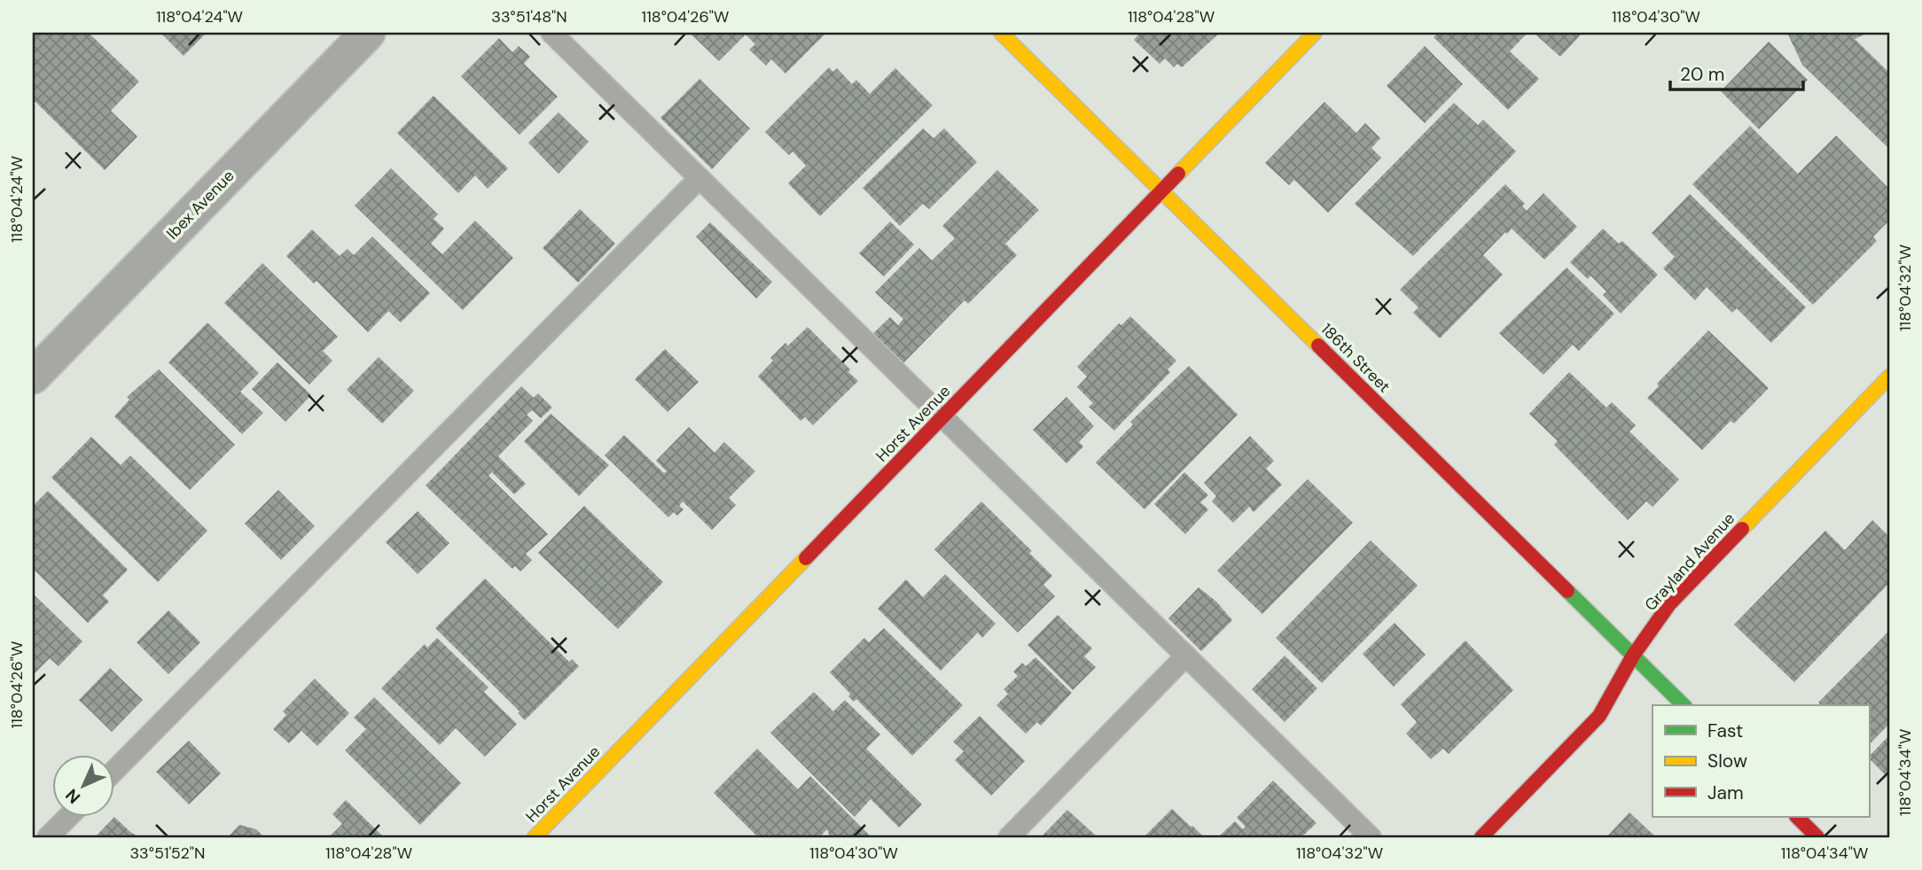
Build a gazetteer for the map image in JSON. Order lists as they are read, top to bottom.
{
  "streets": {
    "street": [
      "Ibex Avenue",
      "186th Street",
      "Horst Avenue",
      "Grayland Avenue"
    ]
  },
  "crossings": [
    ["186th Street", "Horst Avenue"],
    ["186th Street", "Grayland Avenue"]
  ],
  "legend": ["Fast", "Slow", "Jam"],
  "scale_bar": "20 m",
  "north": "bottom left",
  "coordinates": [
    "118°04'24\"W",
    "33°51'48\"N",
    "118°04'26\"W",
    "118°04'28\"W",
    "118°04'30\"W",
    "118°04'32\"W",
    "118°04'34\"W",
    "33°51'52\"N"
  ]
}
